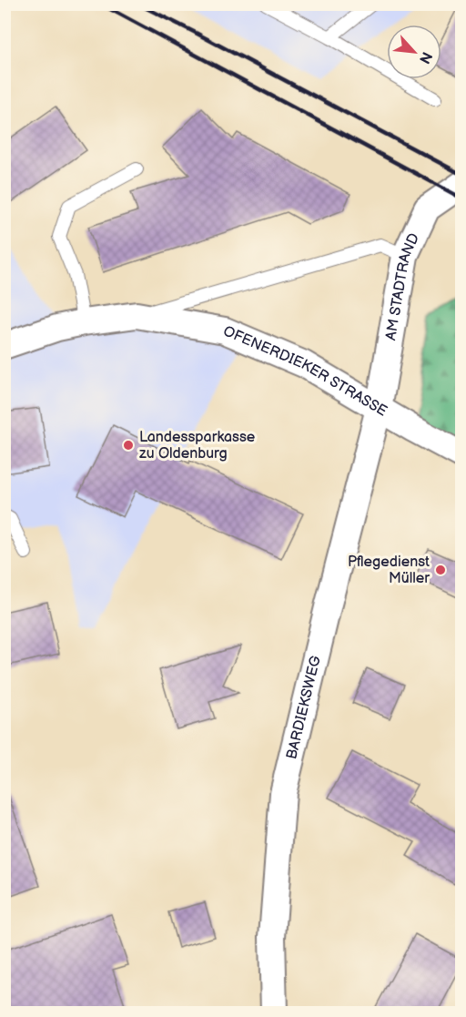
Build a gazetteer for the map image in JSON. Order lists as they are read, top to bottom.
{
  "streets": {
    "street": ["AM STADTRAND", "OFENERDIEKER STRASSE", "BARDIEKSWEG"]
  },
  "crossings": [
    ["AM STADTRAND", "OFENERDIEKER STRASSE"],
    ["AM STADTRAND", "BARDIEKSWEG"],
    ["OFENERDIEKER STRASSE", "BARDIEKSWEG"]
  ],
  "places": ["Landessparkasse zu Oldenburg", "Pflegedienst Müller"],
  "north": "bottom right"
}
